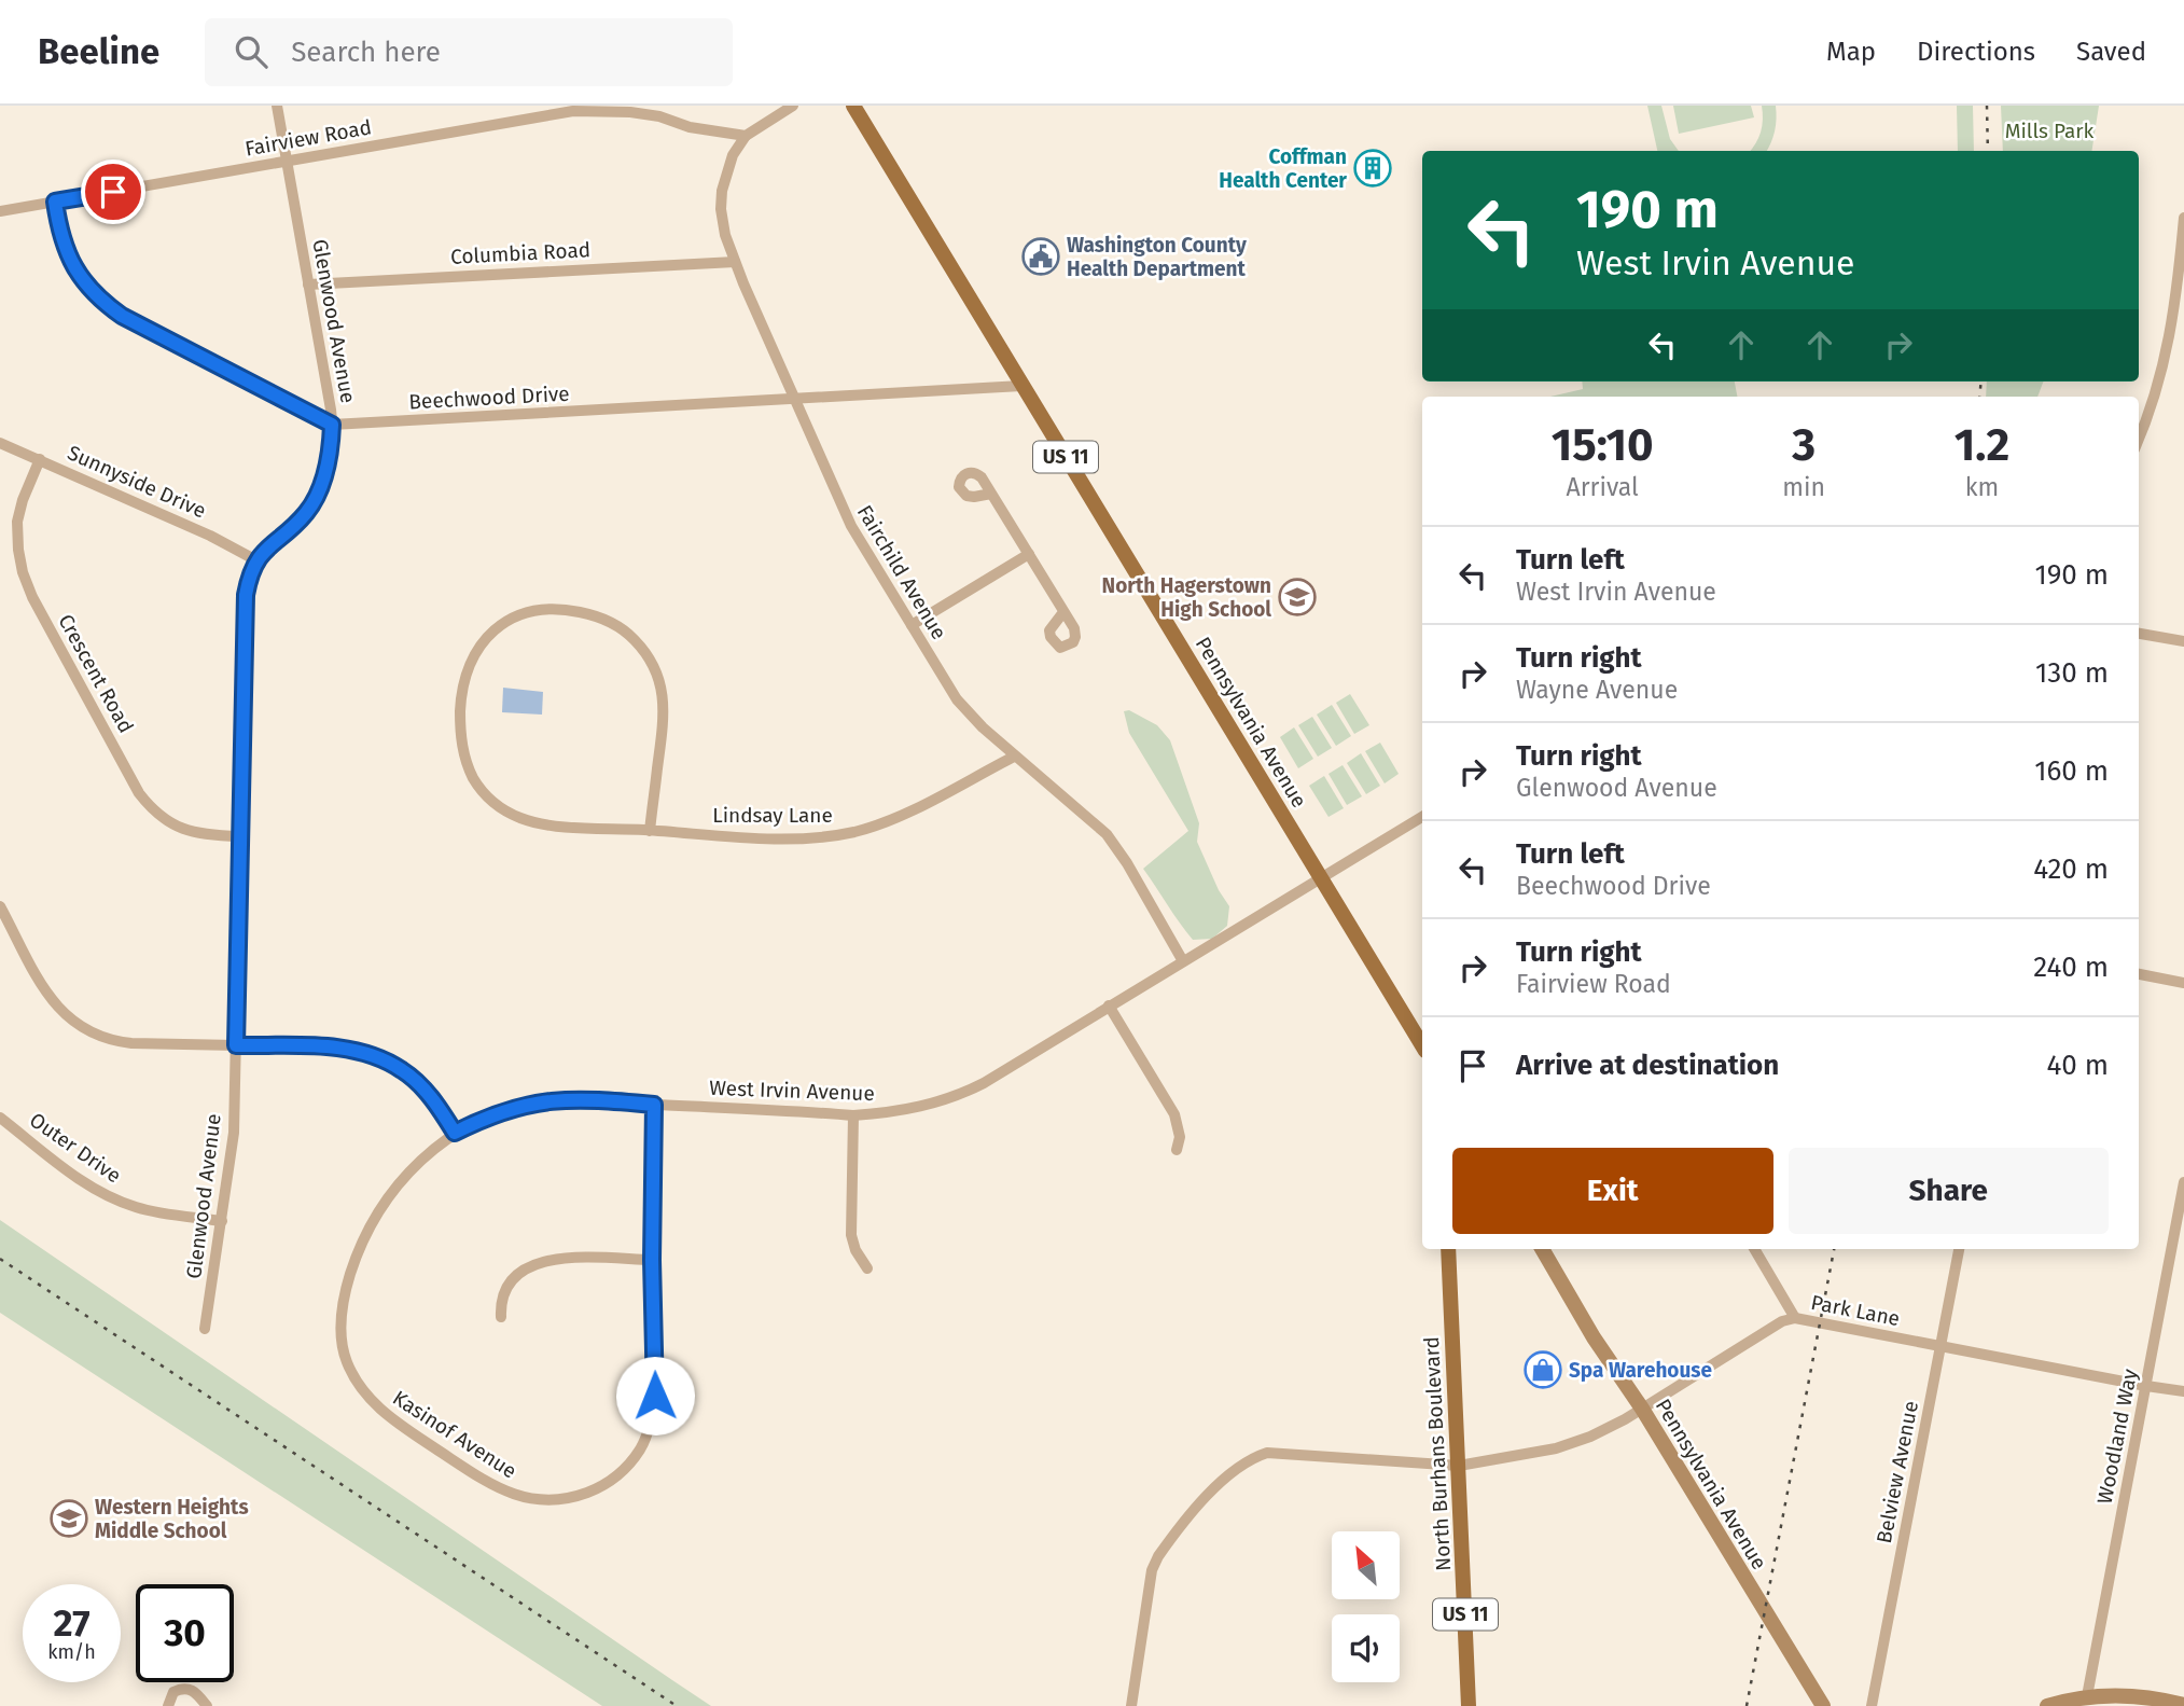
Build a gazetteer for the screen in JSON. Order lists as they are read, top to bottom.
{
  "streets": {
    "main road": ["US 11", "Pennsylvania Avenue", "North Burhans Boulevard"],
    "street": [
      "Fairview Road",
      "Columbia Road",
      "Glenwood Avenue",
      "Beechwood Drive",
      "Sunnyside Drive",
      "Fairchild Avenue",
      "Crescent Road",
      "Lindsay Lane",
      "West Irvin Avenue",
      "Outer Drive",
      "Park Lane",
      "Kasinof Avenue",
      "Woodland Way",
      "Belview Avenue"
    ]
  },
  "crossings": [
    ["Fairview Road", "Glenwood Avenue"],
    ["Fairview Road", "Fairchild Avenue"],
    ["Columbia Road", "Glenwood Avenue"],
    ["Columbia Road", "Fairchild Avenue"],
    ["Glenwood Avenue", "Beechwood Drive"],
    ["Glenwood Avenue", "Sunnyside Drive"],
    ["Glenwood Avenue", "Crescent Road"],
    ["Glenwood Avenue", "Outer Drive"],
    ["Beechwood Drive", "Fairchild Avenue"],
    ["Beechwood Drive", "Pennsylvania Avenue"],
    ["Sunnyside Drive", "Crescent Road"],
    ["Fairchild Avenue", "Lindsay Lane"],
    ["Fairchild Avenue", "West Irvin Avenue"],
    ["Pennsylvania Avenue", "West Irvin Avenue"],
    ["Pennsylvania Avenue", "Park Lane"],
    ["West Irvin Avenue", "Kasinof Avenue"],
    ["Park Lane", "Woodland Way"],
    ["Park Lane", "North Burhans Boulevard"],
    ["Park Lane", "Belview Avenue"]
  ],
  "parks": ["Mills Park"],
  "places": {
    "building": ["Coffman Health Center"],
    "public building": ["Washington County Health Department"],
    "school or university": ["North Hagerstown High School", "Western Heights Middle School"],
    "shop": ["Spa Warehouse"]
  },
  "north": "top left",
  "page": {
    "header": "Beeline",
    "search": "Search here",
    "nav": ["Map", "Directions", "Saved"],
    "turn": ["190 m", "West Irvin Avenue"],
    "eta": [
      "15:10",
      "Arrival",
      "3",
      "min",
      "1.2",
      "km"
    ],
    "list": [
      {
        "name": "Turn left",
        "note": "West Irvin Avenue",
        "value": "190 m"
      },
      {
        "name": "Turn right",
        "note": "Wayne Avenue",
        "value": "130 m"
      },
      {
        "name": "Turn right",
        "note": "Glenwood Avenue",
        "value": "160 m"
      },
      {
        "name": "Turn left",
        "note": "Beechwood Drive",
        "value": "420 m"
      },
      {
        "name": "Turn right",
        "note": "Fairview Road",
        "value": "240 m"
      },
      {
        "name": "Arrive at destination",
        "value": "40 m"
      }
    ],
    "buttons": ["Exit", "Share"],
    "speed": "27 km/h",
    "limit": "30"
  }
}
